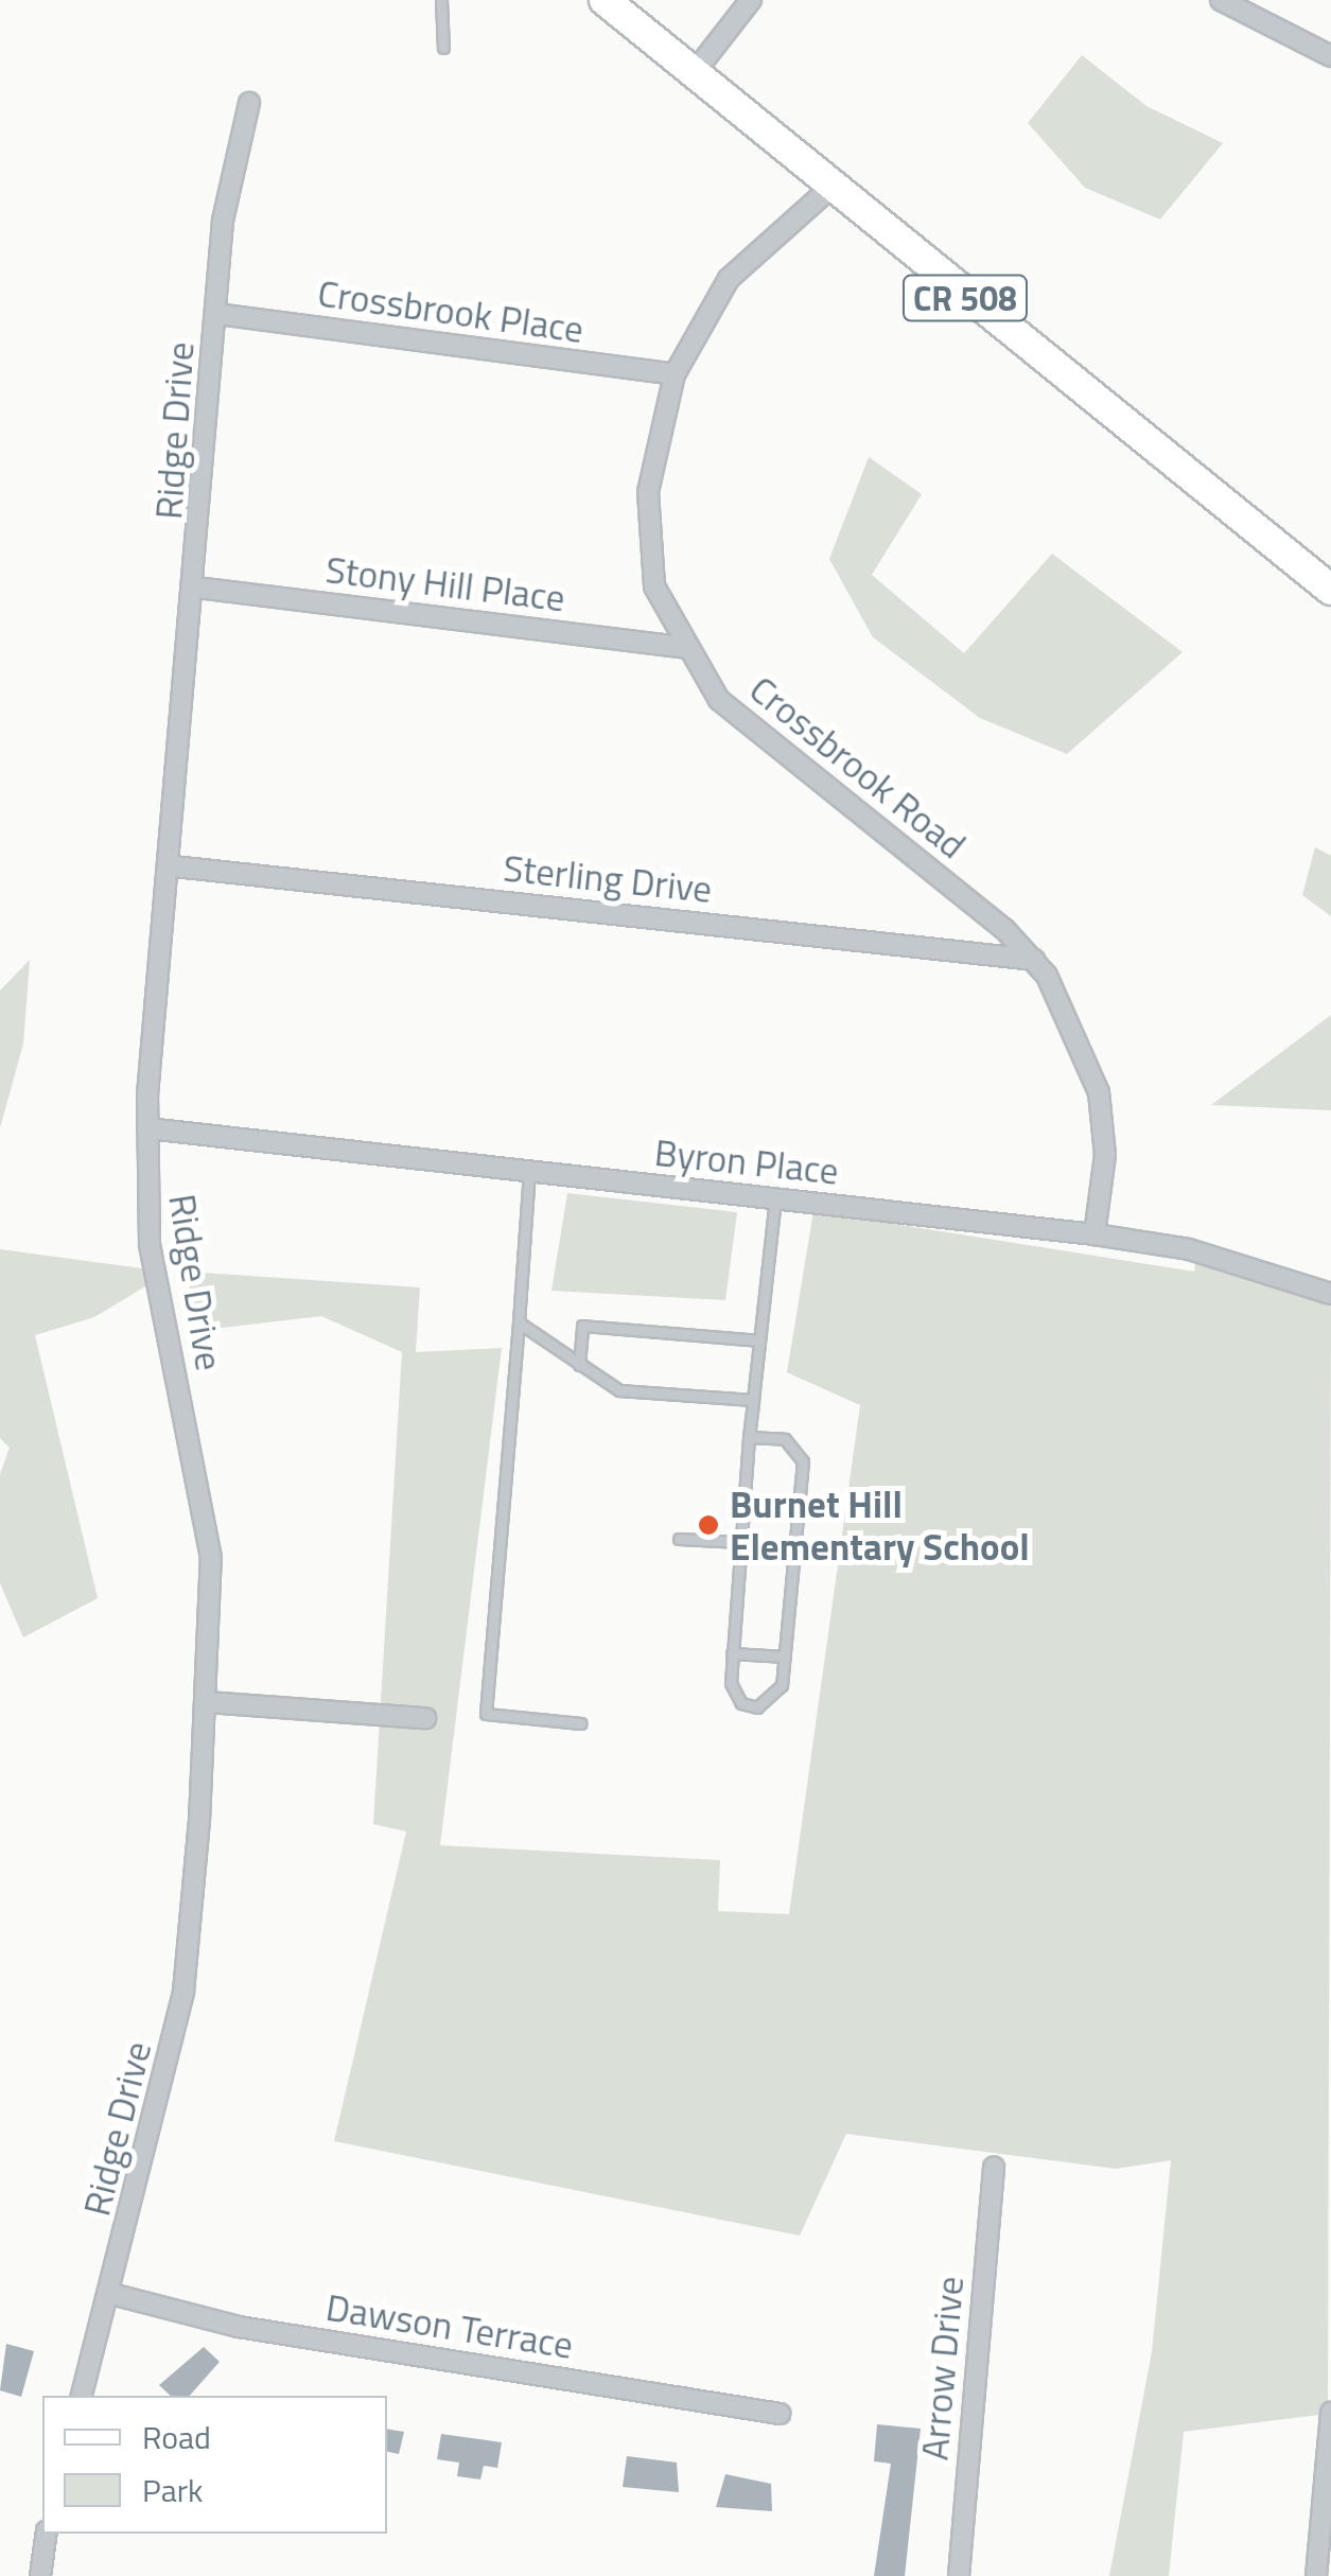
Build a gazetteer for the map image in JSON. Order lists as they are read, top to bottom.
{
  "streets": {
    "main road": ["CR 508"],
    "street": [
      "Crossbrook Place",
      "Ridge Drive",
      "Stony Hill Place",
      "Crossbrook Road",
      "Sterling Drive",
      "Byron Place",
      "Dawson Terrace",
      "Arrow Drive"
    ]
  },
  "crossings": [
    ["CR 508", "Crossbrook Road"],
    ["Crossbrook Place", "Ridge Drive"],
    ["Crossbrook Place", "Crossbrook Road"],
    ["Ridge Drive", "Stony Hill Place"],
    ["Ridge Drive", "Sterling Drive"],
    ["Ridge Drive", "Byron Place"],
    ["Ridge Drive", "Dawson Terrace"],
    ["Stony Hill Place", "Crossbrook Road"],
    ["Crossbrook Road", "Sterling Drive"],
    ["Crossbrook Road", "Byron Place"]
  ],
  "places": ["Burnet Hill Elementary School"],
  "legend": ["Road", "Park"]
}
